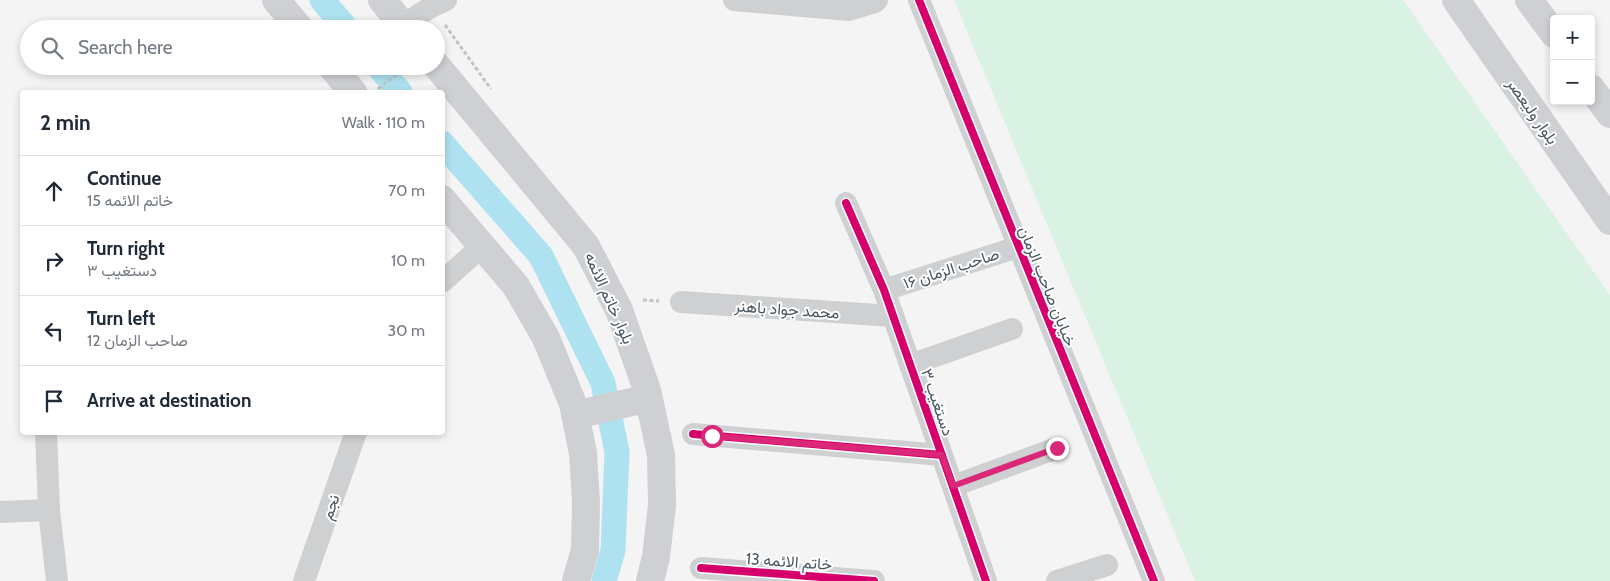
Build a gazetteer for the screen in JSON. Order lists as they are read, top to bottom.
{
  "streets": {
    "main road": ["بلوار ولیعصر", "بلوار خاتم الائمه"],
    "street": [
      "صاحب الزمان ۱۶",
      "خیابان صاحب الزمان",
      "محمد جواد باهنر",
      "دستغیب ۳",
      "نجم",
      "خاتم الائمه 13"
    ]
  },
  "crossings": [
    ["صاحب الزمان ۱۶", "خیابان صاحب الزمان"],
    ["صاحب الزمان ۱۶", "دستغیب ۳"],
    ["محمد جواد باهنر", "دستغیب ۳"]
  ],
  "page": {
    "map_buttons": ["+", "−"],
    "search": "Search here",
    "heading": ["2 min", "Walk · 110 m"],
    "list": [
      ["Continue", "خاتم الائمه 15", "70 m"],
      ["Turn right", "دستغیب ۳", "10 m"],
      ["Turn left", "صاحب الزمان 12", "30 m"],
      "Arrive at destination"
    ]
  }
}
